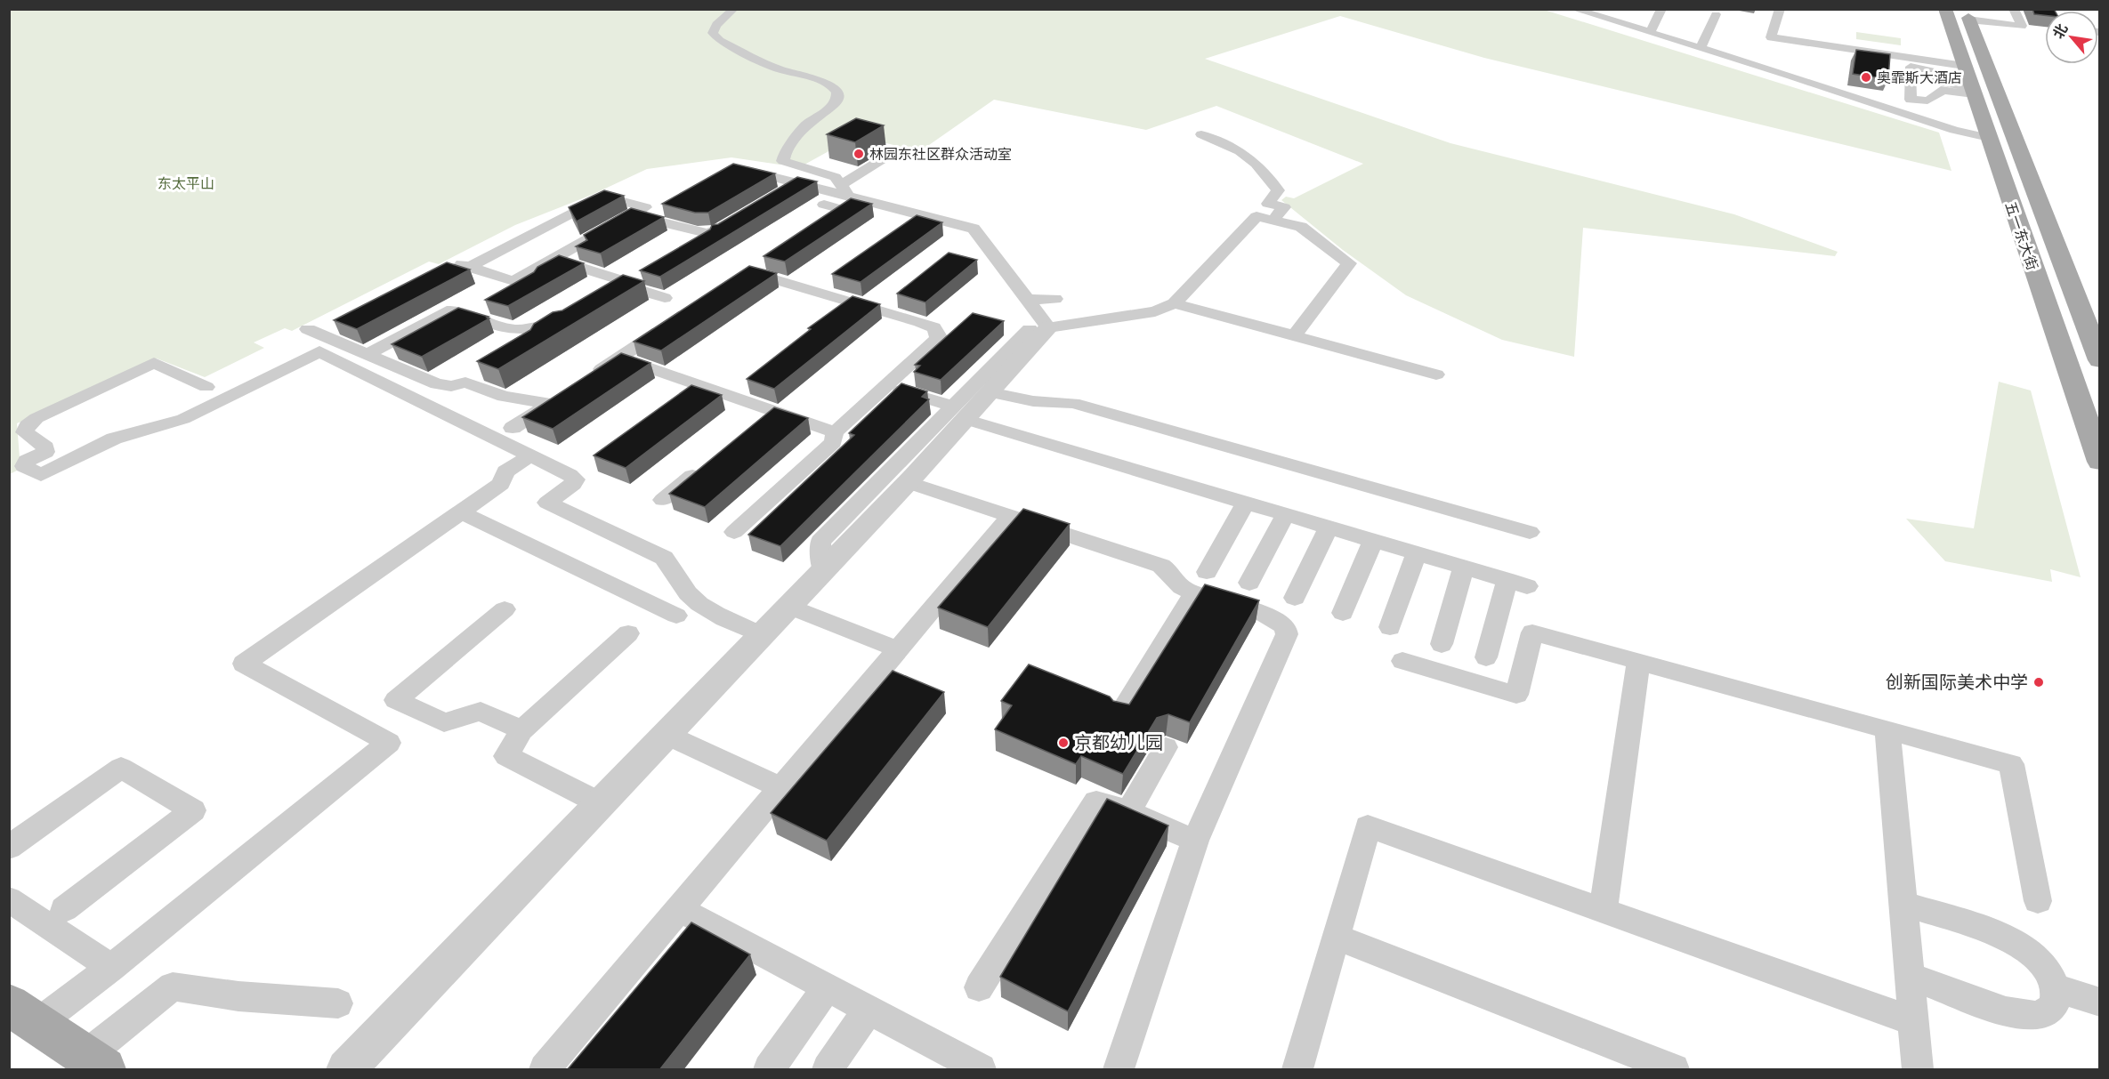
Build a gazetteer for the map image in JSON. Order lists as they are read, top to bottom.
{
  "streets": {
    "main road": ["五一东大街"]
  },
  "parks": ["东太平山"],
  "places": [
    "奥霏斯大酒店",
    "林园东社区群众活动室",
    "创新国际美术中学",
    "京都幼儿园"
  ],
  "north": "top left"
}
